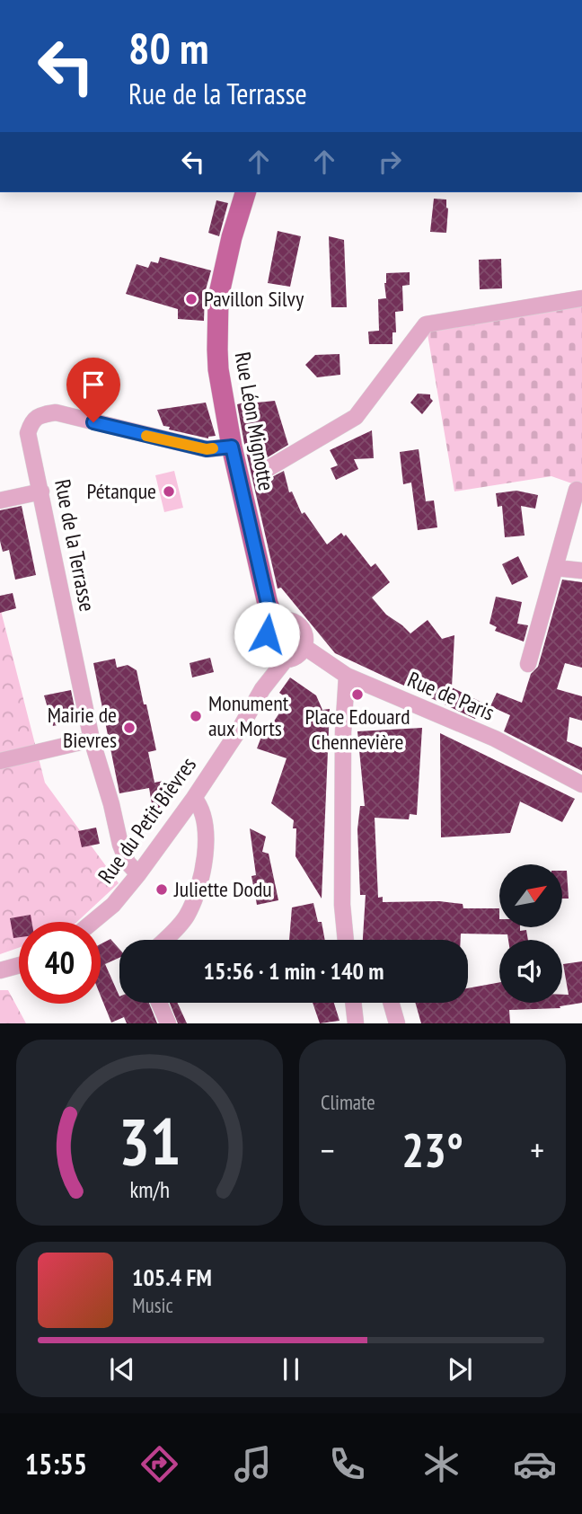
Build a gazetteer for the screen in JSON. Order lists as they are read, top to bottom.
{
  "streets": {
    "main road": ["Rue Léon Mignotte"],
    "street": ["Rue de la Terrasse", "Rue de Paris", "Rue du Petit Bièvres"]
  },
  "crossings": [
    ["Rue Léon Mignotte", "Rue de la Terrasse"],
    ["Rue Léon Mignotte", "Rue de Paris"],
    ["Rue Léon Mignotte", "Rue du Petit Bièvres"],
    ["Rue de la Terrasse", "Rue du Petit Bièvres"],
    ["Rue de Paris", "Rue du Petit Bièvres"]
  ],
  "places": [
    "Pavillon Silvy",
    "Pétanque",
    "Place Edouard Chennevière",
    "Monument aux Morts",
    "Mairie de Bievres",
    "Juliette Dodu"
  ],
  "north": "top right",
  "page": {
    "turn": ["80 m", "Rue de la Terrasse"],
    "limit": "40",
    "trip": "15:56 · 1 min · 140 m",
    "tile": "Climate",
    "heat": ["−", "23°", "+"],
    "song": ["105.4 FM", "Music"],
    "tabs": "15:55",
    "gauge": ["31", "km/h"]
  }
}
